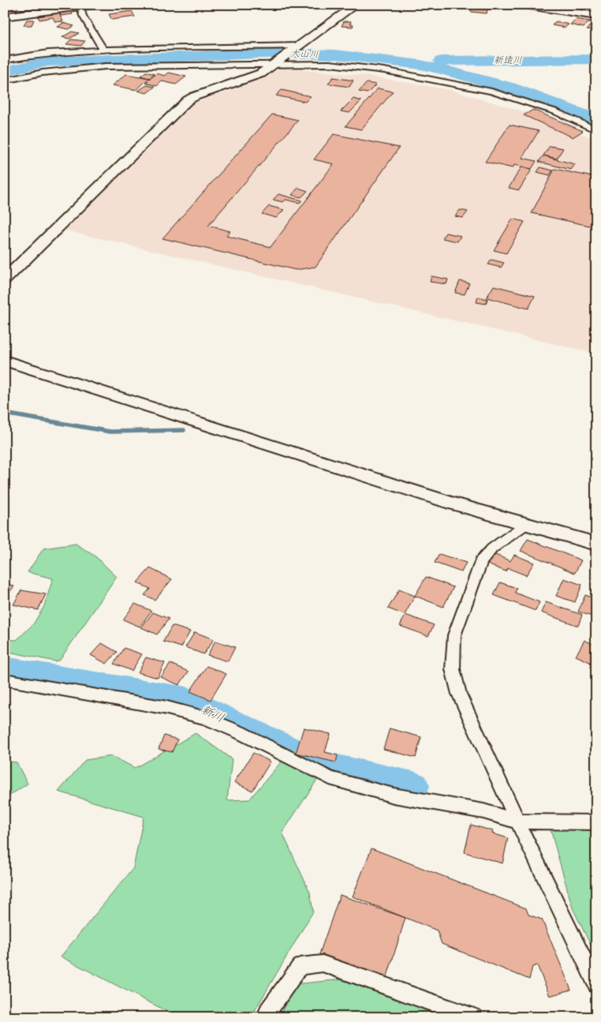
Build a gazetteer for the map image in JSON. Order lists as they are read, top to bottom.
{
  "water": ["大山川", "新造川", "新川"]
}
